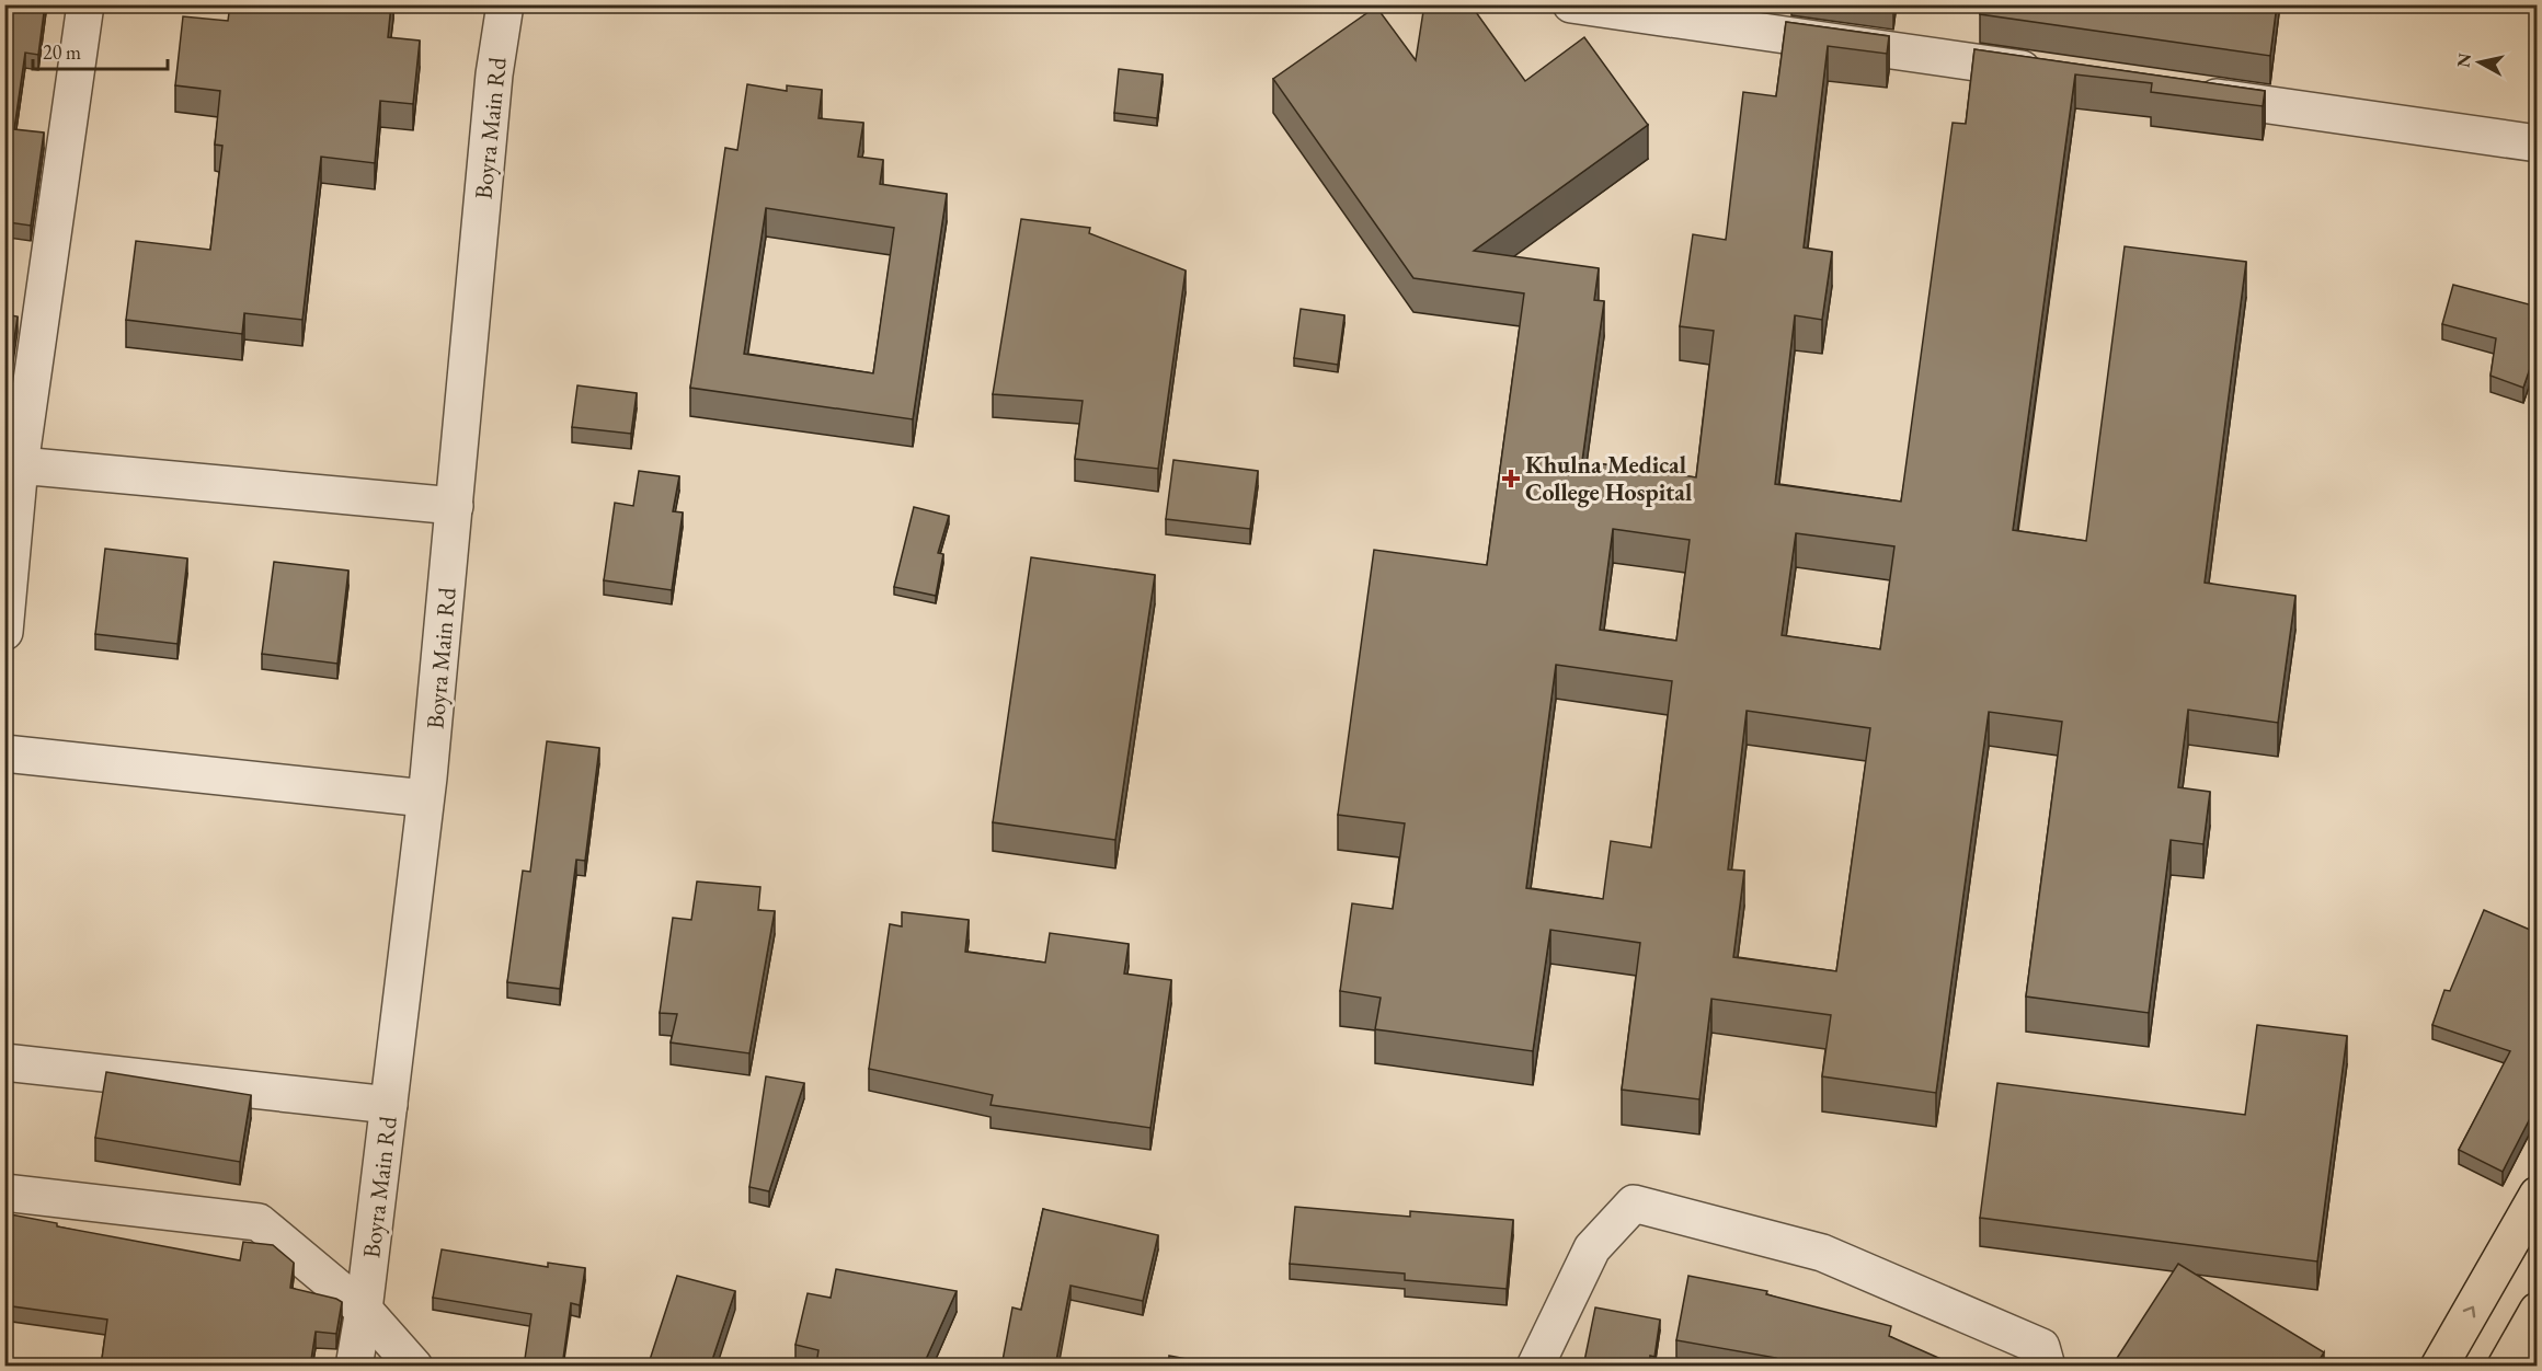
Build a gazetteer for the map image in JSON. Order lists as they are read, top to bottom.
{
  "streets": {
    "street": ["Boyra Main Rd"]
  },
  "places": {
    "health": ["Khulna Medical College Hospital"]
  },
  "scale_bar": "20 m",
  "north": "left"
}
